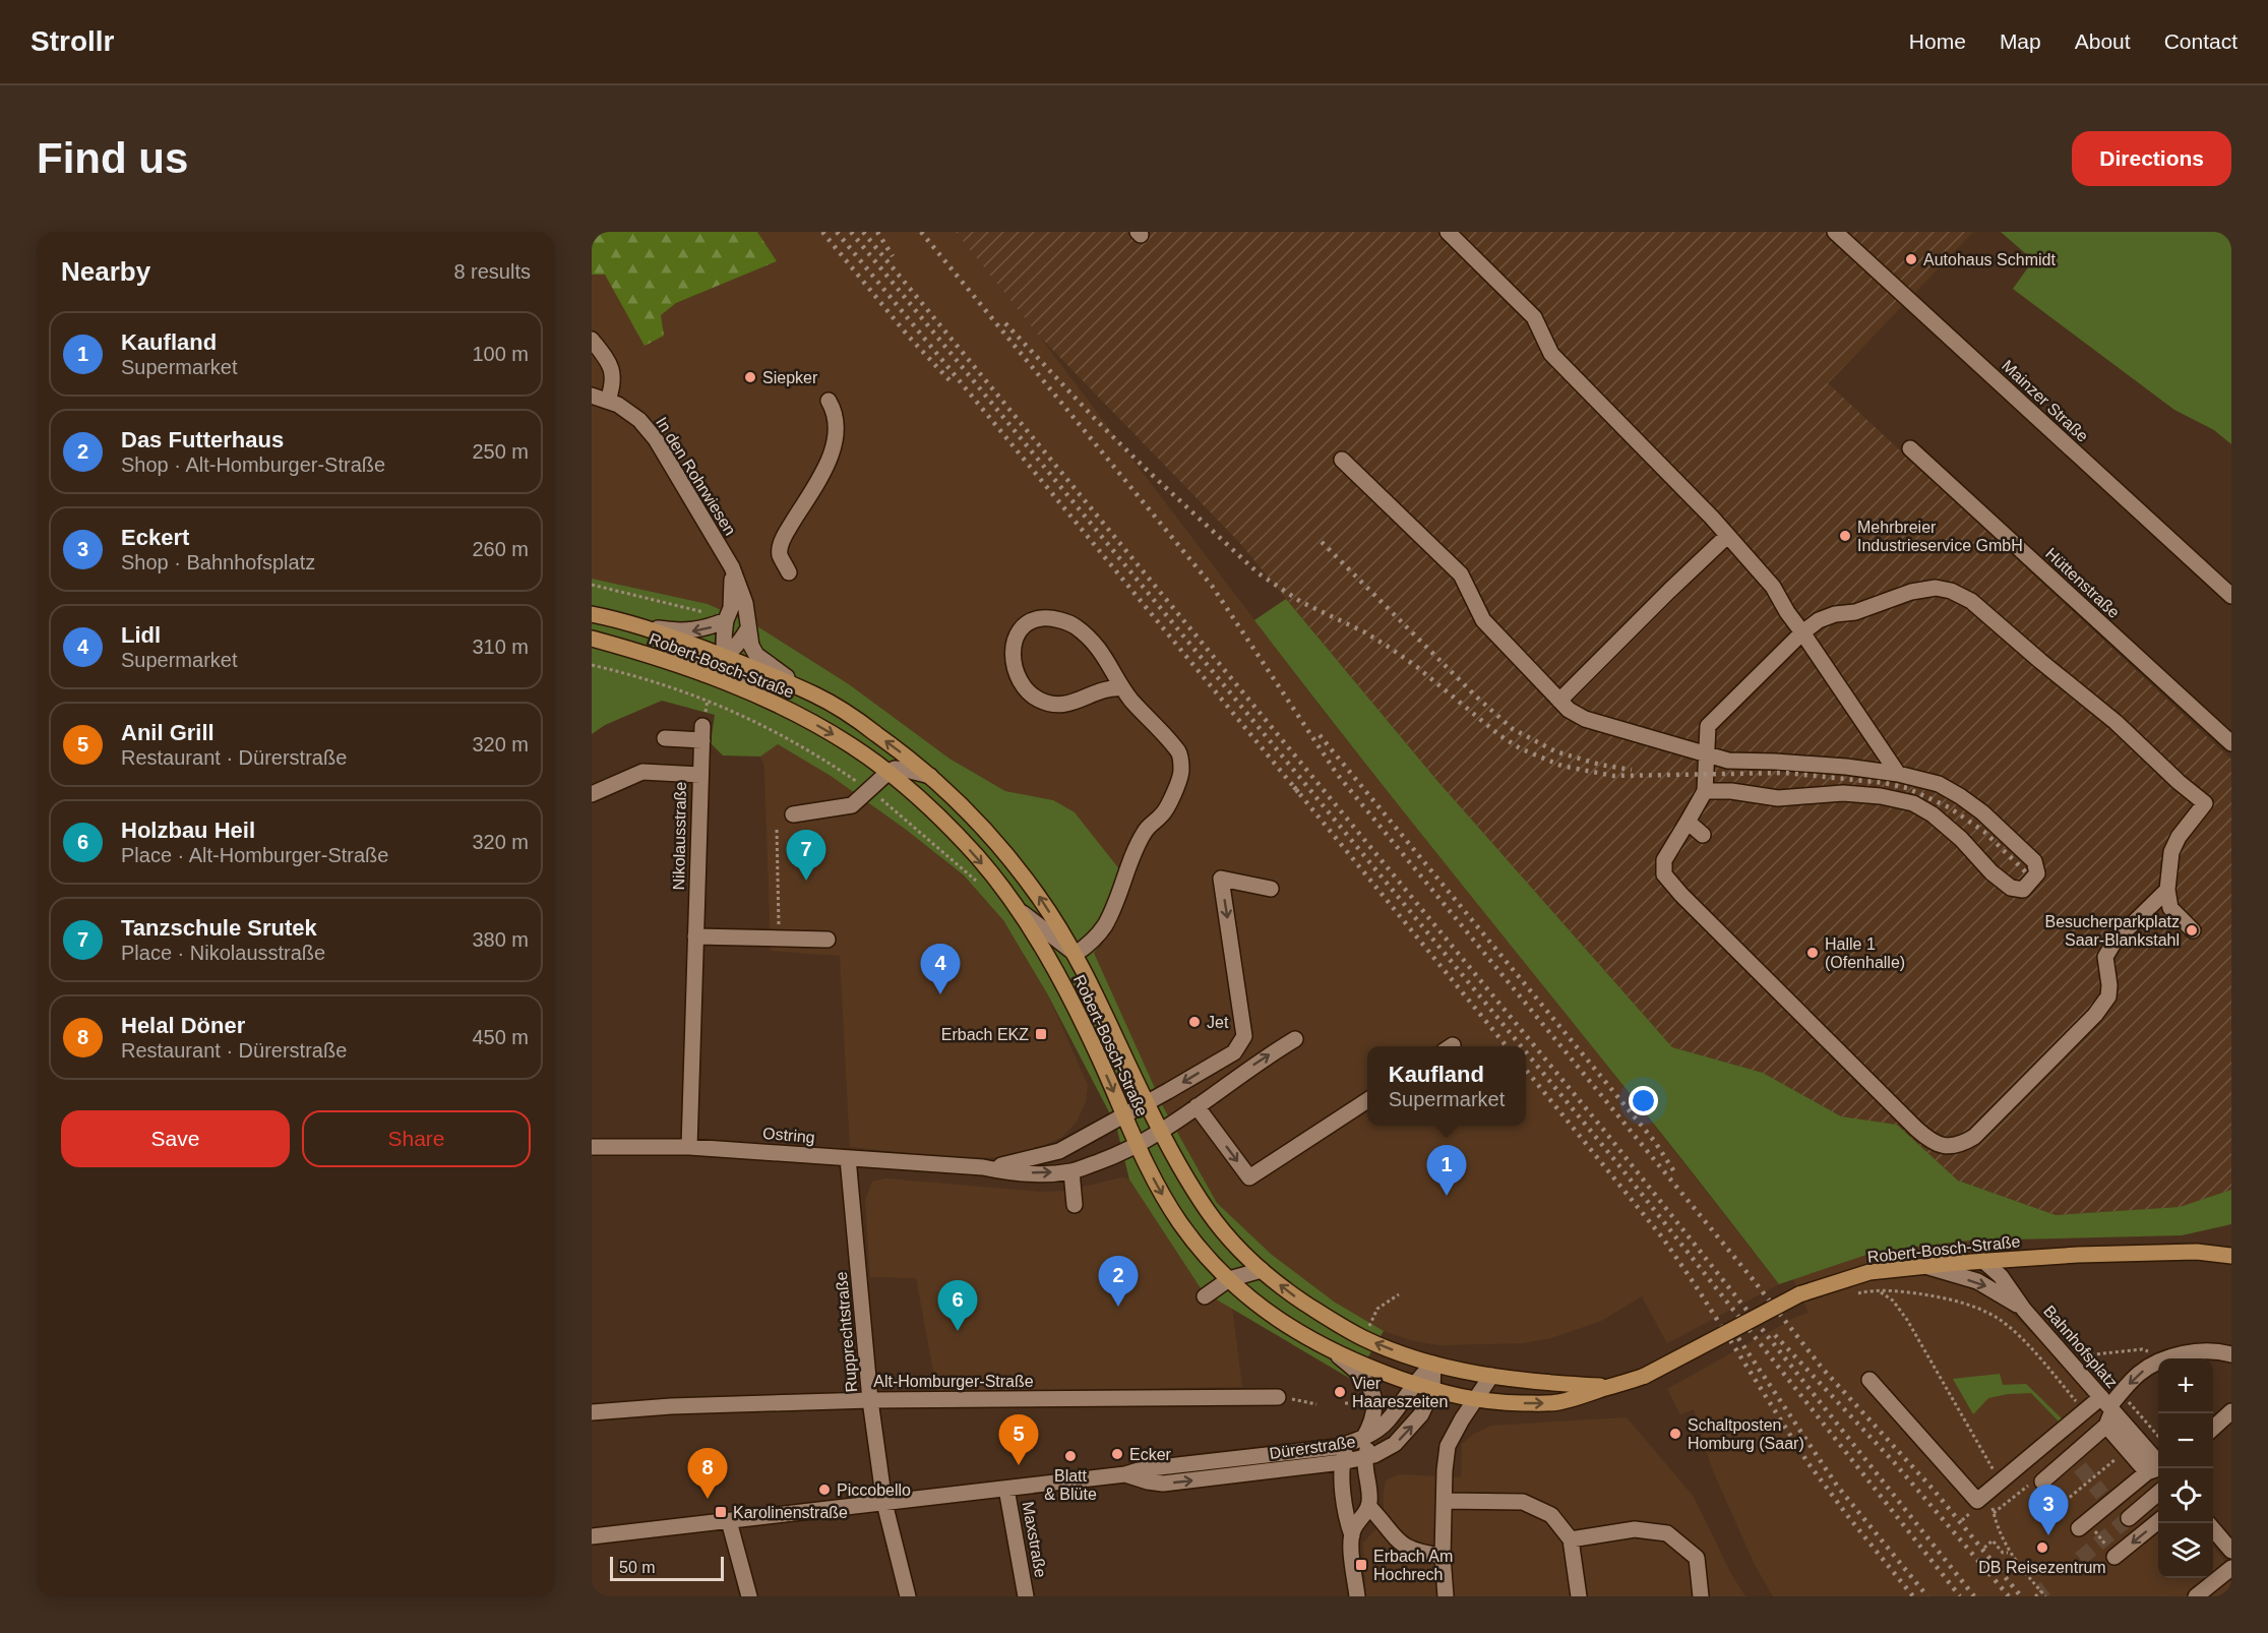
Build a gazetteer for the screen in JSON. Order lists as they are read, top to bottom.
{
  "streets": {
    "main road": ["Robert-Bosch-Straße"],
    "street": [
      "Mainzer Straße",
      "In den Rohrwiesen",
      "Hüttenstraße",
      "Nikolausstraße",
      "Ostring",
      "Rupprechtstraße",
      "Bahnhofsplatz",
      "Alt-Homburger-Straße",
      "Dürerstraße",
      "Maxstraße"
    ]
  },
  "crossings": [
    ["In den Rohrwiesen", "Robert-Bosch-Straße"],
    ["Robert-Bosch-Straße", "Ostring"],
    ["Robert-Bosch-Straße", "Dürerstraße"],
    ["Nikolausstraße", "Ostring"],
    ["Ostring", "Rupprechtstraße"],
    ["Rupprechtstraße", "Alt-Homburger-Straße"],
    ["Rupprechtstraße", "Dürerstraße"],
    ["Dürerstraße", "Maxstraße"]
  ],
  "places": {
    "other": [
      "Autohaus Schmidt",
      "Siepker",
      "Mehrbreier Industrieservice GmbH",
      "Besucherparkplatz Saar-Blankstahl",
      "Halle 1 (Ofenhalle)",
      "Jet",
      "Vier Haareszeiten",
      "Schaltposten Homburg (Saar)",
      "Ecker",
      "Blatt & Blüte",
      "Piccobello",
      "DB Reisezentrum"
    ],
    "transit": ["Erbach EKZ", "Karolinenstraße", "Erbach Am Hochrech"]
  },
  "scale_bar": "50 m",
  "page": {
    "header": "Strollr",
    "nav": [
      "Home",
      "Map",
      "About",
      "Contact"
    ],
    "buttons": [
      "Directions",
      ["Save", "Share"]
    ],
    "title": "Find us",
    "heading": ["Nearby", "8 results"],
    "list": [
      {
        "mark": "1",
        "name": "Kaufland",
        "note": "Supermarket",
        "value": "100 m"
      },
      {
        "mark": "2",
        "name": "Das Futterhaus",
        "note": "Shop · Alt-Homburger-Straße",
        "value": "250 m"
      },
      {
        "mark": "3",
        "name": "Eckert",
        "note": "Shop · Bahnhofsplatz",
        "value": "260 m"
      },
      {
        "mark": "4",
        "name": "Lidl",
        "note": "Supermarket",
        "value": "310 m"
      },
      {
        "mark": "5",
        "name": "Anil Grill",
        "note": "Restaurant · Dürerstraße",
        "value": "320 m"
      },
      {
        "mark": "6",
        "name": "Holzbau Heil",
        "note": "Place · Alt-Homburger-Straße",
        "value": "320 m"
      },
      {
        "mark": "7",
        "name": "Tanzschule Srutek",
        "note": "Place · Nikolausstraße",
        "value": "380 m"
      },
      {
        "mark": "8",
        "name": "Helal Döner",
        "note": "Restaurant · Dürerstraße",
        "value": "450 m"
      }
    ],
    "pins": [
      "7",
      "4",
      "1",
      "2",
      "6",
      "5",
      "8",
      "3"
    ],
    "popup": ["Kaufland", "Supermarket"],
    "map_buttons": ["+", "−"],
    "scale": "50 m"
  }
}
